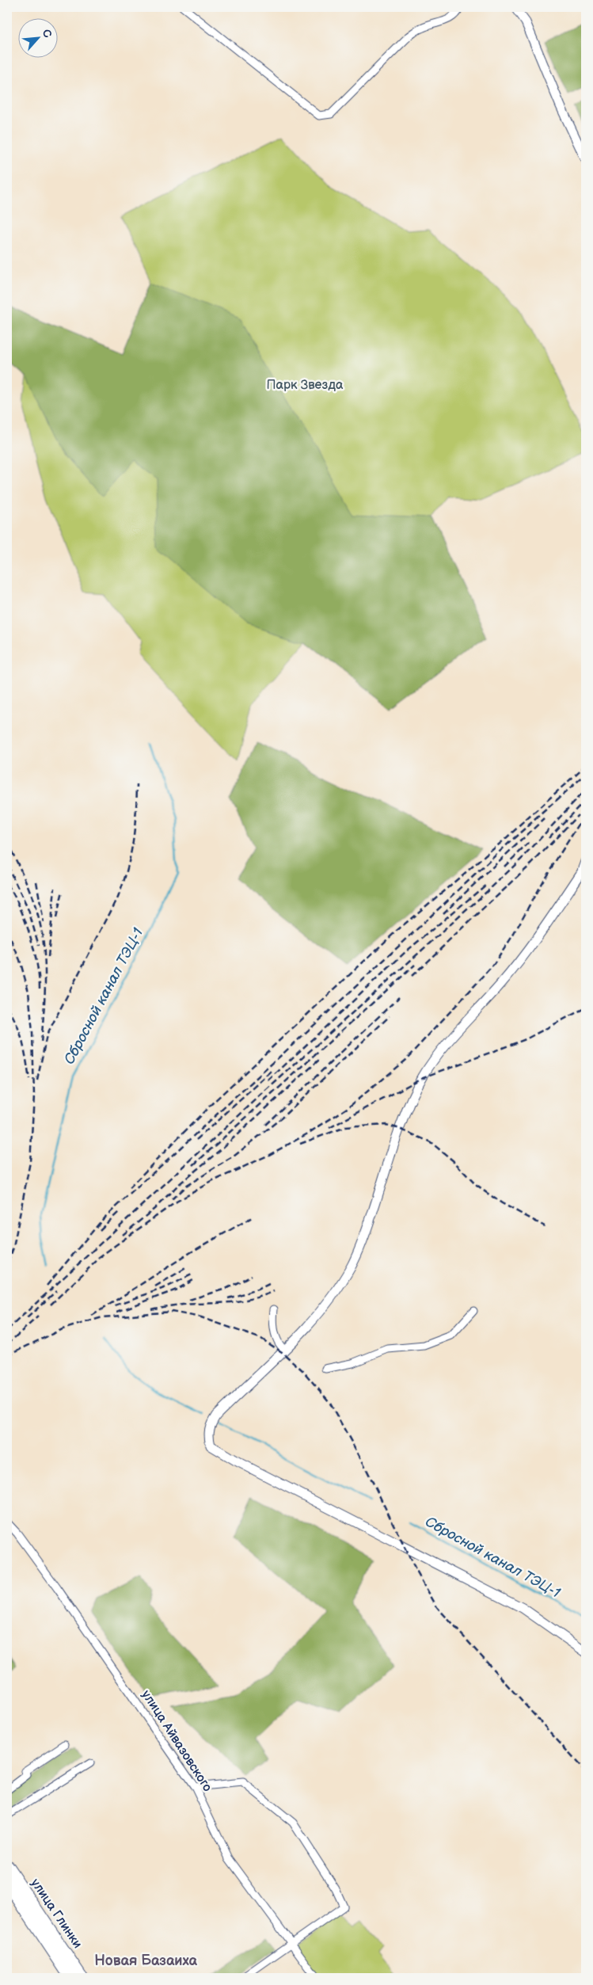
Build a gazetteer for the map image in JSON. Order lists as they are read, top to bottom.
{
  "streets": {
    "highway": ["улица Глинки"],
    "street": ["улица Айвазовского"]
  },
  "districts": ["Новая Базаиха"],
  "water": ["Сбросной канал ТЭЦ-1"],
  "parks": ["Парк Звезда"],
  "north": "top right"
}
